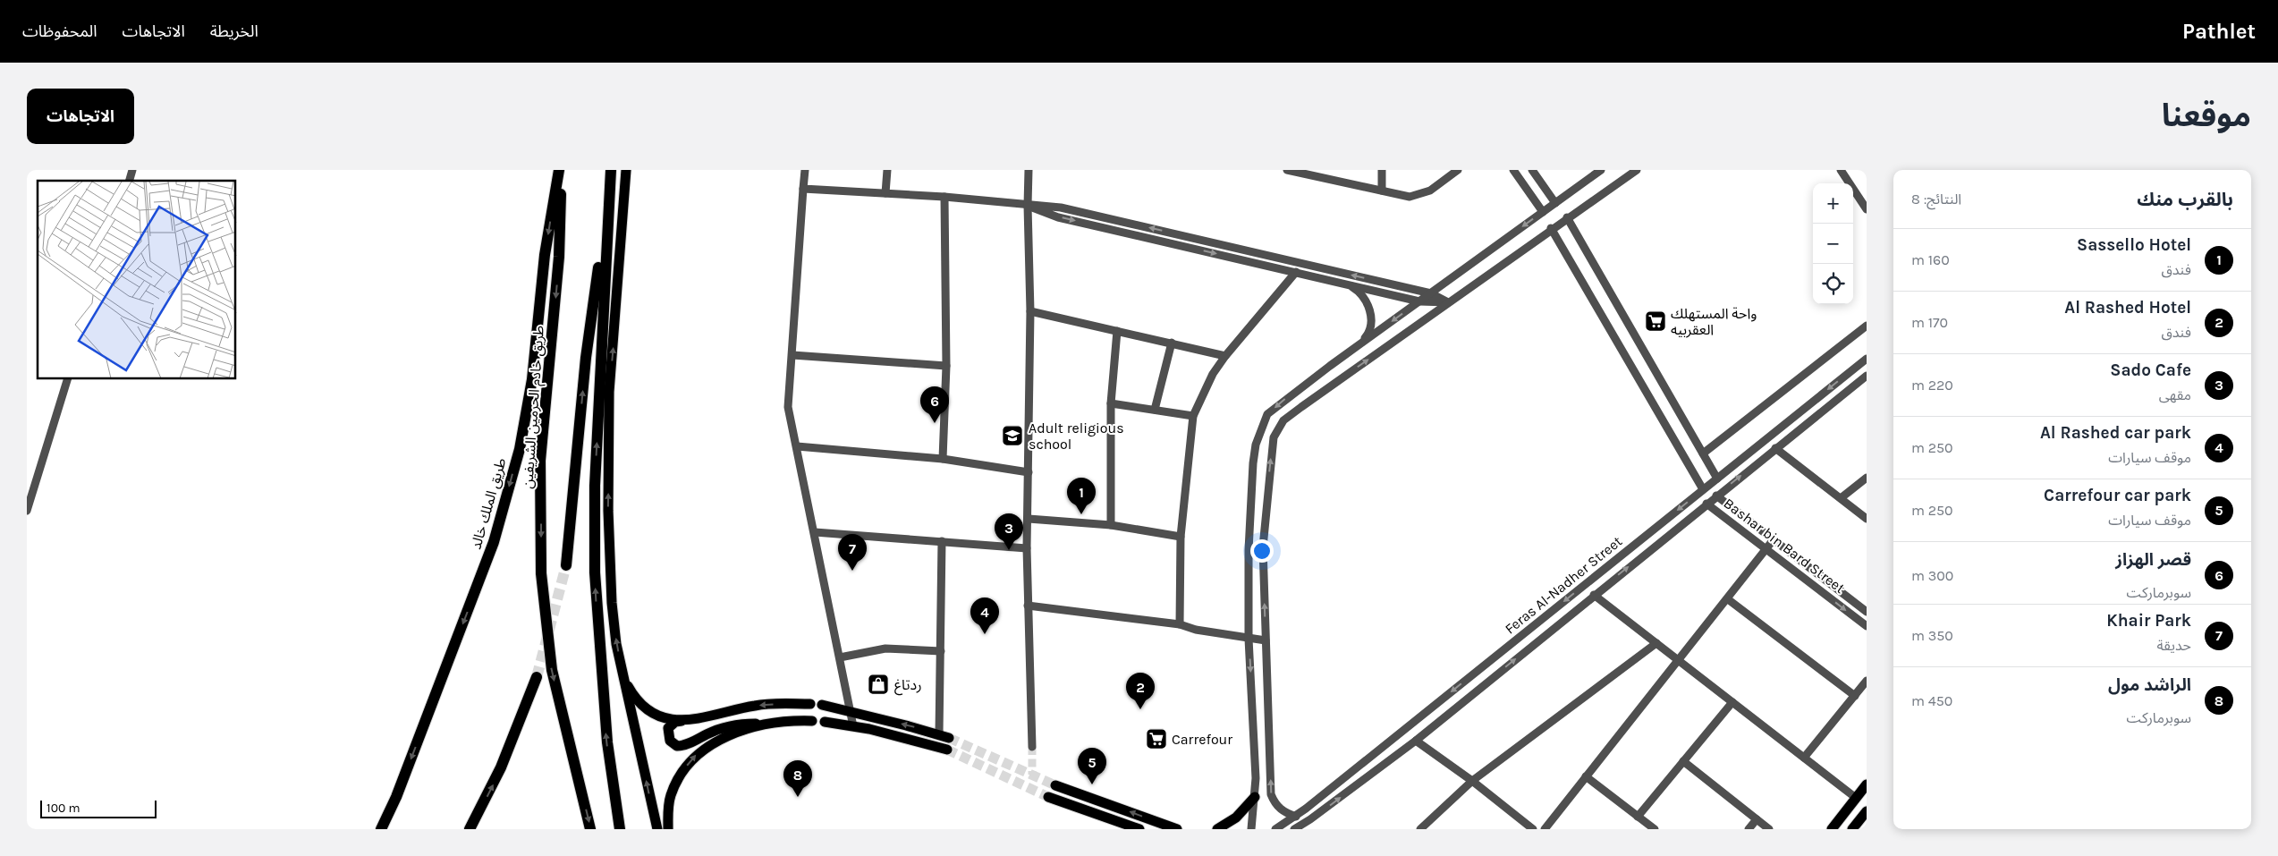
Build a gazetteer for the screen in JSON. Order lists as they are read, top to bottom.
{
  "streets": {
    "highway": ["طريق خادم الحرمين الشريفين", "طريق الملك خالد"],
    "street": ["Bashar bin Bard Street", "Feras Al-Nadher Street"]
  },
  "crossings": [
    ["طريق خادم الحرمين الشريفين", "طريق الملك خالد"],
    ["Bashar bin Bard Street", "Feras Al-Nadher Street"]
  ],
  "places": {
    "supermarket": ["واحة المستهلك العقربيه", "Carrefour"],
    "school or university": ["Adult religious school"],
    "shop": ["ردتاغ"]
  },
  "scale_bar": "100 m",
  "page": {
    "header": "Pathlet",
    "nav": ["الخريطة", "الاتجاهات", "المحفوظات"],
    "title": "موقعنا",
    "buttons": "الاتجاهات",
    "heading": ["بالقرب منك", "النتائج: 8"],
    "map_buttons": ["+", "−"],
    "list": [
      {
        "mark": "1",
        "name": "Sassello Hotel",
        "note": "فندق",
        "value": "160 m"
      },
      {
        "mark": "2",
        "name": "Al Rashed Hotel",
        "note": "فندق",
        "value": "170 m"
      },
      {
        "mark": "3",
        "name": "Sado Cafe",
        "note": "مقهى",
        "value": "220 m"
      },
      {
        "mark": "4",
        "name": "Al Rashed car park",
        "note": "موقف سيارات",
        "value": "250 m"
      },
      {
        "mark": "5",
        "name": "Carrefour car park",
        "note": "موقف سيارات",
        "value": "250 m"
      },
      {
        "mark": "6",
        "name": "قصر الهزاز",
        "note": "سوبرماركت",
        "value": "300 m"
      },
      {
        "mark": "7",
        "name": "Khair Park",
        "note": "حديقة",
        "value": "350 m"
      },
      {
        "mark": "8",
        "name": "الراشد مول",
        "note": "سوبرماركت",
        "value": "450 m"
      }
    ],
    "pins": [
      "6",
      "1",
      "3",
      "7",
      "4",
      "2",
      "5",
      "8"
    ],
    "scale": "100 m"
  }
}
